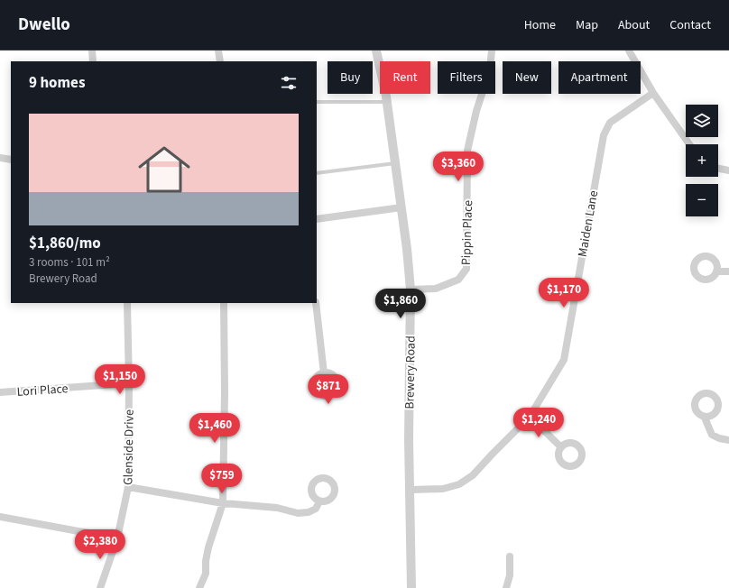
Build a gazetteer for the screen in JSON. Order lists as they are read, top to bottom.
{
  "streets": {
    "street": [
      "Maiden Lane",
      "Pippin Place",
      "Brewery Road",
      "Lori Place",
      "Glenside Drive"
    ]
  },
  "crossings": [
    ["Maiden Lane", "Brewery Road"],
    ["Pippin Place", "Brewery Road"],
    ["Lori Place", "Glenside Drive"]
  ],
  "page": {
    "header": "Dwello",
    "nav": [
      "Home",
      "Map",
      "About",
      "Contact"
    ],
    "chip": [
      "Buy",
      "Rent",
      "Filters",
      "New",
      "Apartment"
    ],
    "heading": "9 homes",
    "map_buttons": ["+", "−"],
    "list": [
      {
        "name": "$1,860/mo",
        "note": "3 rooms · 101 m² · Brewery Road"
      }
    ],
    "price": [
      "$3,360",
      "$1,170",
      "$1,860",
      "$1,150",
      "$871",
      "$1,240",
      "$1,460",
      "$759",
      "$2,380"
    ]
  }
}
